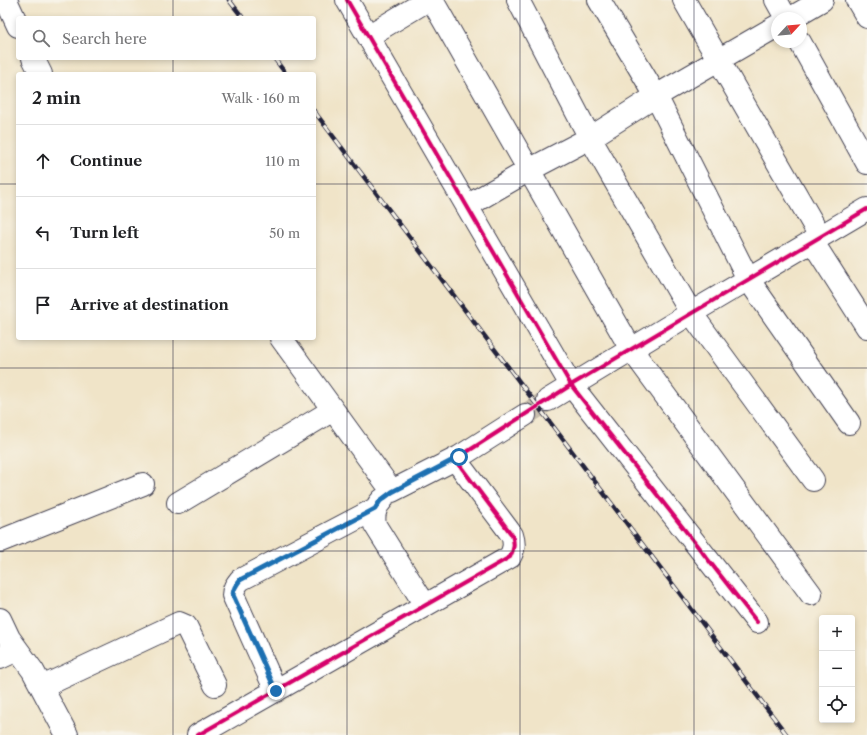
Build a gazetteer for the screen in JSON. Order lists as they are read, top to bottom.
{
  "north": "top right",
  "page": {
    "search": "Search here",
    "heading": ["2 min", "Walk · 160 m"],
    "list": [
      ["Continue", "110 m"],
      ["Turn left", "50 m"],
      "Arrive at destination"
    ],
    "map_buttons": ["+", "−"]
  }
}
